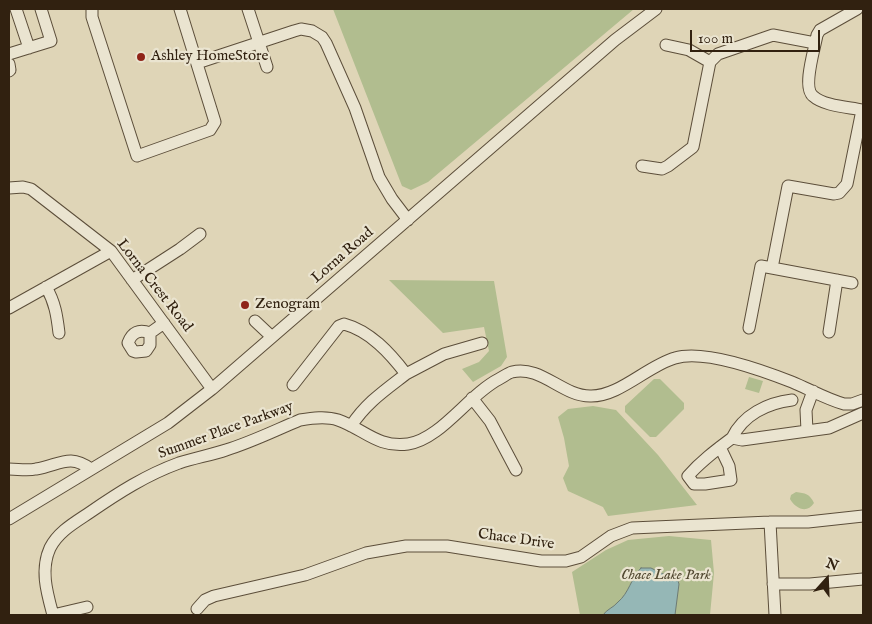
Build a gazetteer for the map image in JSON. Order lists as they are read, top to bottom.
{
  "streets": {
    "street": [
      "Lorna Road",
      "Lorna Crest Road",
      "Summer Place Parkway",
      "Chace Drive"
    ]
  },
  "crossings": [
    ["Lorna Road", "Lorna Crest Road"]
  ],
  "parks": ["Chace Lake Park"],
  "places": ["Ashley HomeStore", "Zenogram"],
  "scale_bar": "100 m",
  "north": "top"
}
